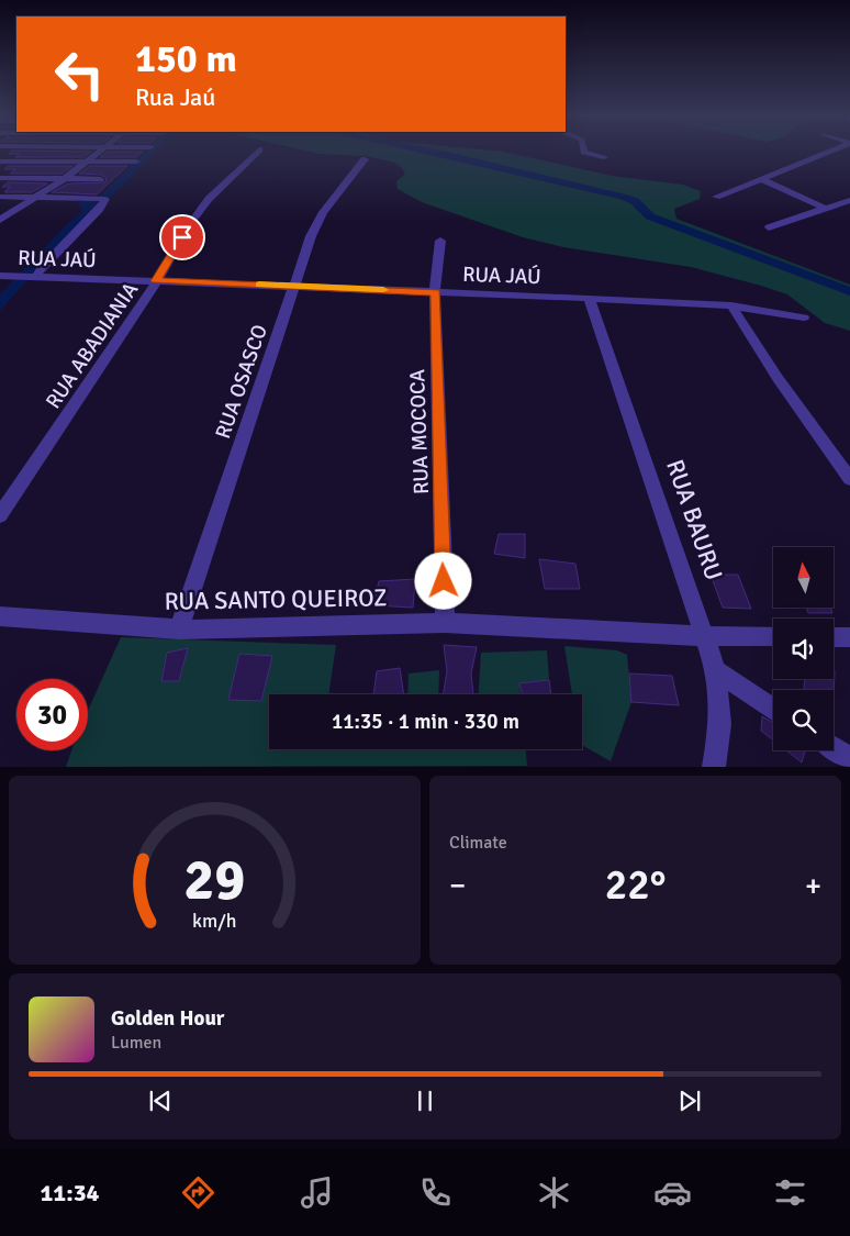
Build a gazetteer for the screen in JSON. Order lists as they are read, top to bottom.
{
  "streets": {
    "street": [
      "RUA JAÚ",
      "RUA ABADIANIA",
      "RUA OSASCO",
      "RUA MOCOCA",
      "RUA BAURU",
      "RUA SANTO QUEIROZ"
    ]
  },
  "crossings": [
    ["RUA JAÚ", "RUA ABADIANIA"],
    ["RUA JAÚ", "RUA OSASCO"],
    ["RUA JAÚ", "RUA MOCOCA"],
    ["RUA JAÚ", "RUA BAURU"],
    ["RUA OSASCO", "RUA SANTO QUEIROZ"],
    ["RUA MOCOCA", "RUA SANTO QUEIROZ"],
    ["RUA BAURU", "RUA SANTO QUEIROZ"]
  ],
  "north": "top",
  "page": {
    "turn": ["150 m", "Rua Jaú"],
    "limit": "30",
    "trip": "11:35 · 1 min · 330 m",
    "tile": "Climate",
    "heat": ["−", "22°", "+"],
    "song": ["Golden Hour", "Lumen"],
    "tabs": "11:34",
    "gauge": ["29", "km/h"]
  }
}
